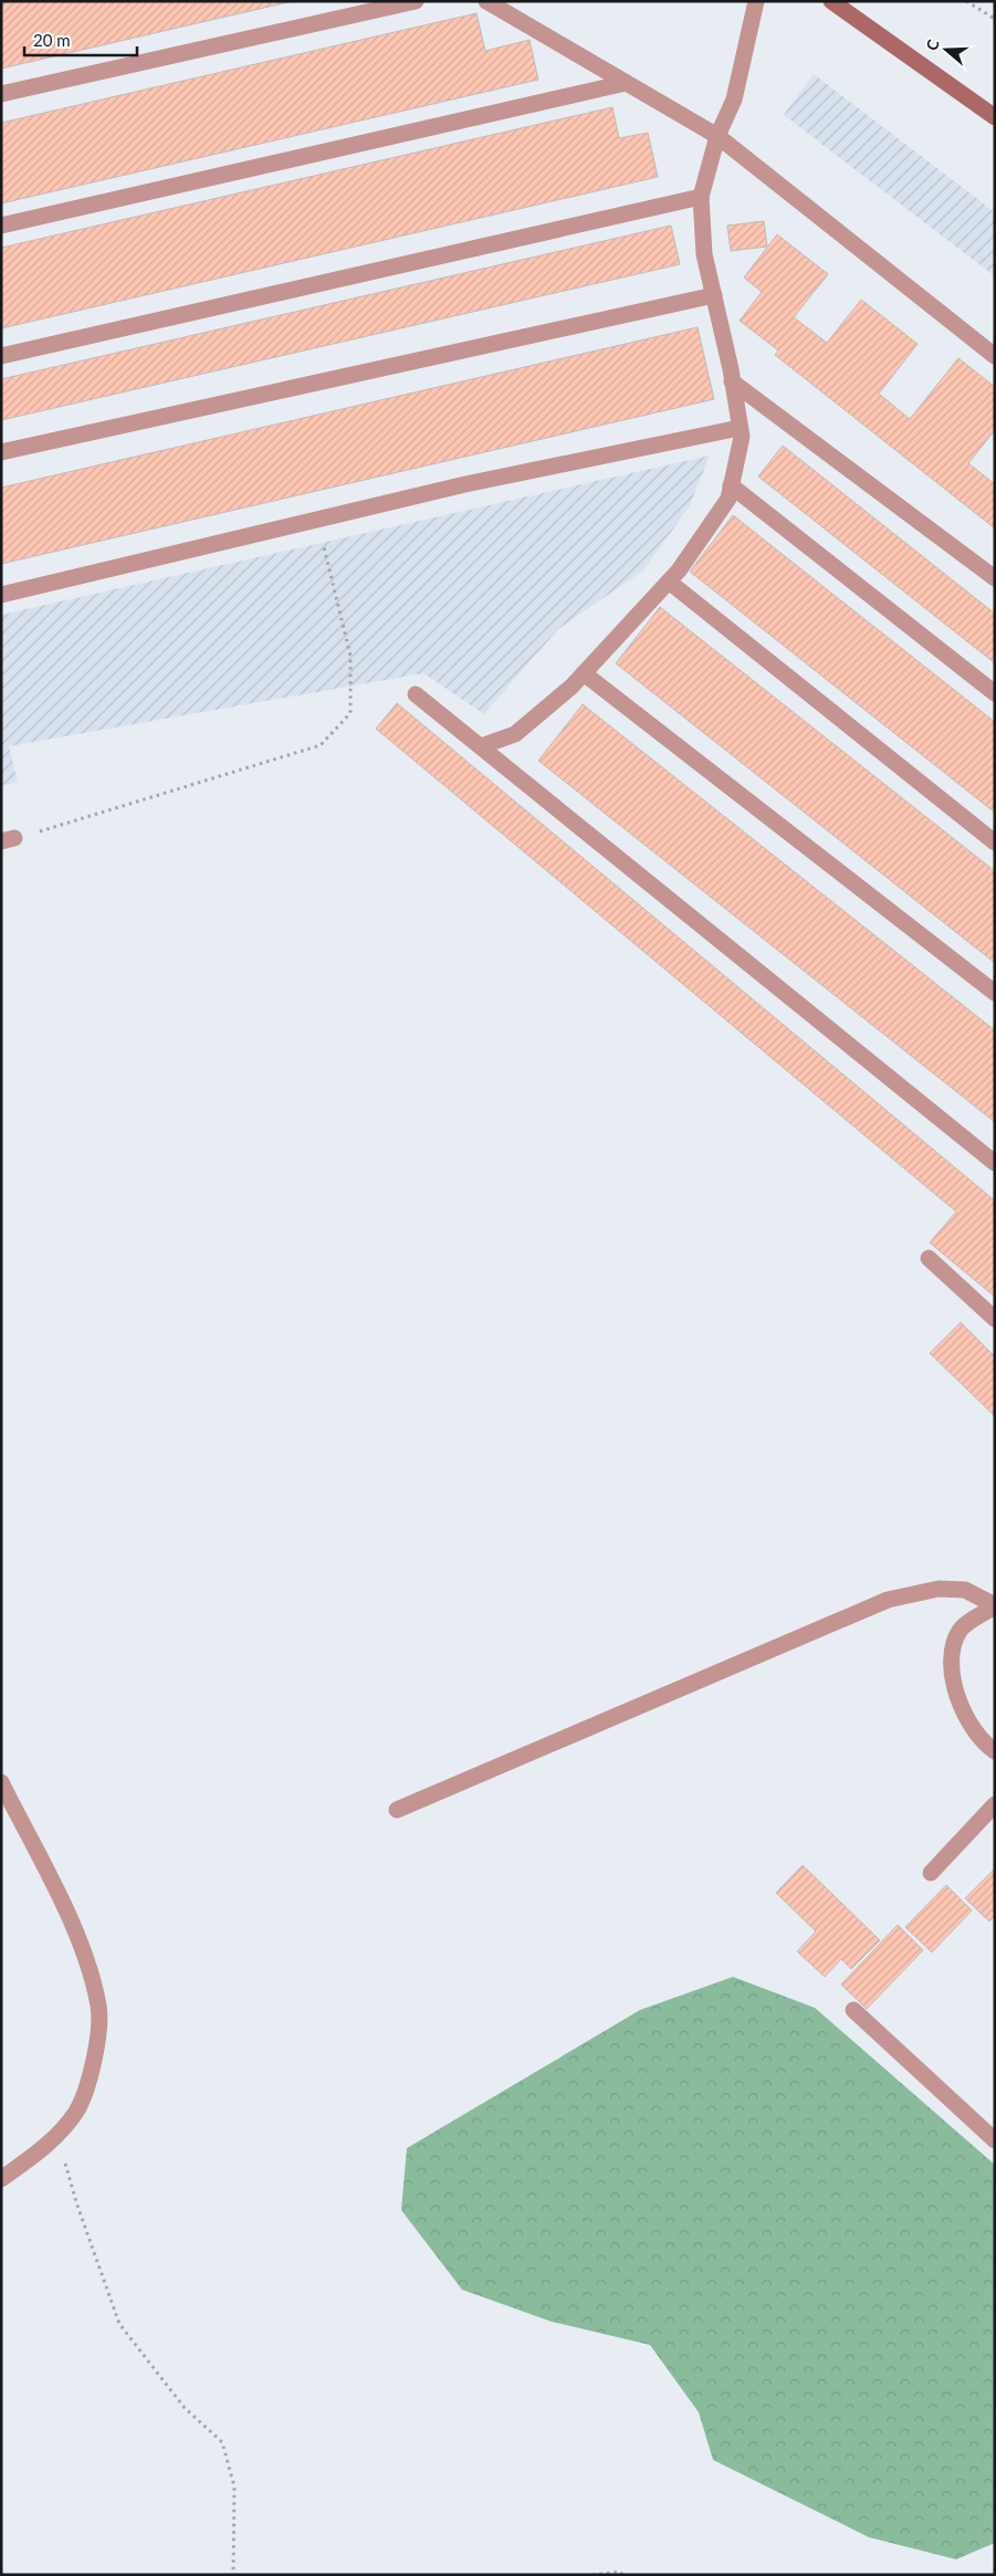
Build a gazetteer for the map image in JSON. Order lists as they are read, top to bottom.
{
  "scale_bar": "20 m",
  "north": "left"
}
